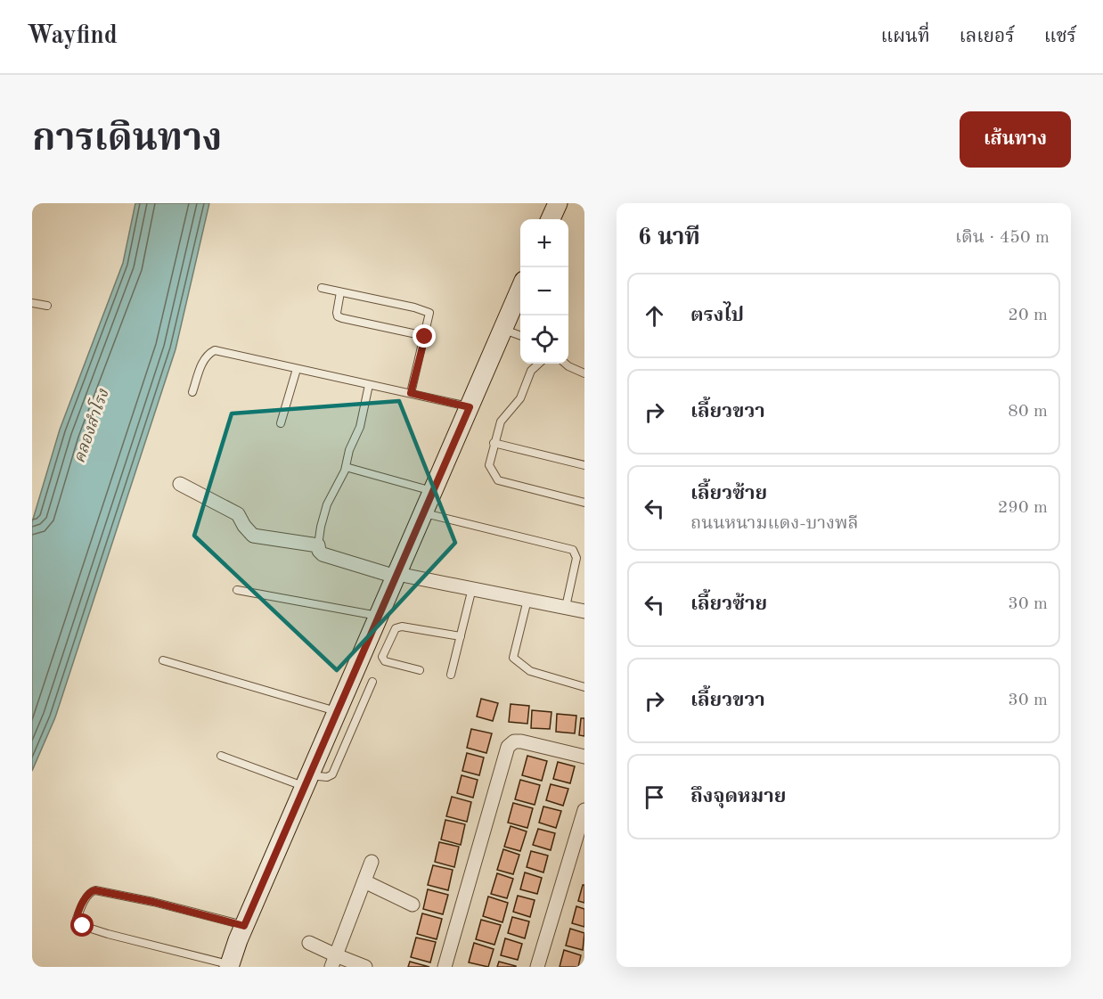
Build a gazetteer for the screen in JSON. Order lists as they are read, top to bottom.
{
  "water": ["คลองสำโรง"],
  "page": {
    "header": "Wayfind",
    "nav": ["แผนที่", "เลเยอร์", "แชร์"],
    "title": "การเดินทาง",
    "buttons": "เส้นทาง",
    "heading": ["6 นาที", "เดิน · 450 m"],
    "map_buttons": ["+", "−"],
    "list": [
      ["ตรงไป", "20 m"],
      ["เลี้ยวขวา", "80 m"],
      ["เลี้ยวซ้าย", "ถนนหนามแดง-บางพลี", "290 m"],
      ["เลี้ยวซ้าย", "30 m"],
      ["เลี้ยวขวา", "30 m"],
      "ถึงจุดหมาย"
    ]
  }
}
